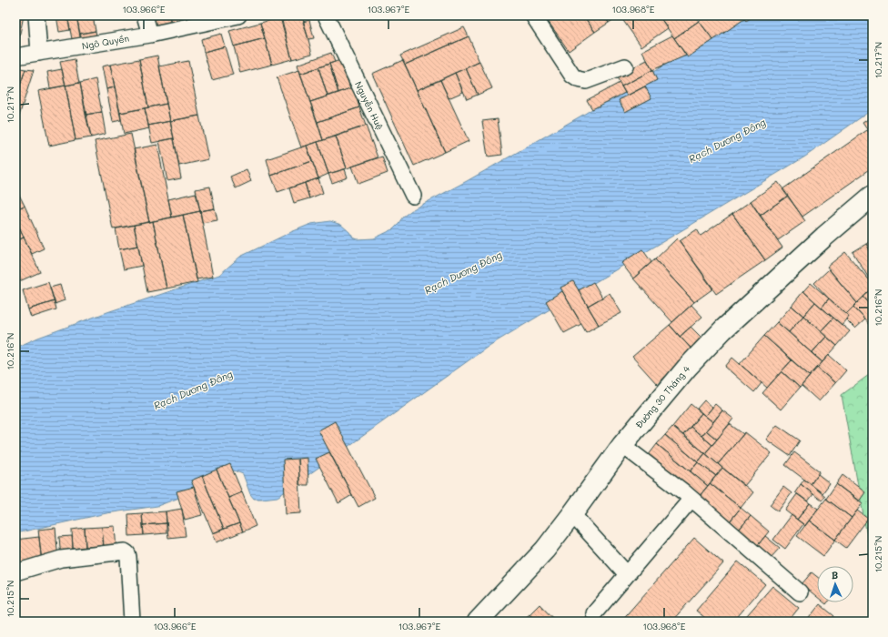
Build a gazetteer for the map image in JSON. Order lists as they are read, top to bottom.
{
  "streets": {
    "main road": ["Đường 30 Tháng 4"],
    "street": ["Ngô Quyền", "Nguyễn Huệ"]
  },
  "water": ["Rạch Dương Đông"],
  "north": "top",
  "coordinates": [
    "103.966°E",
    "103.967°E",
    "103.968°E",
    "10.217°N",
    "10.216°N",
    "10.215°N"
  ]
}
